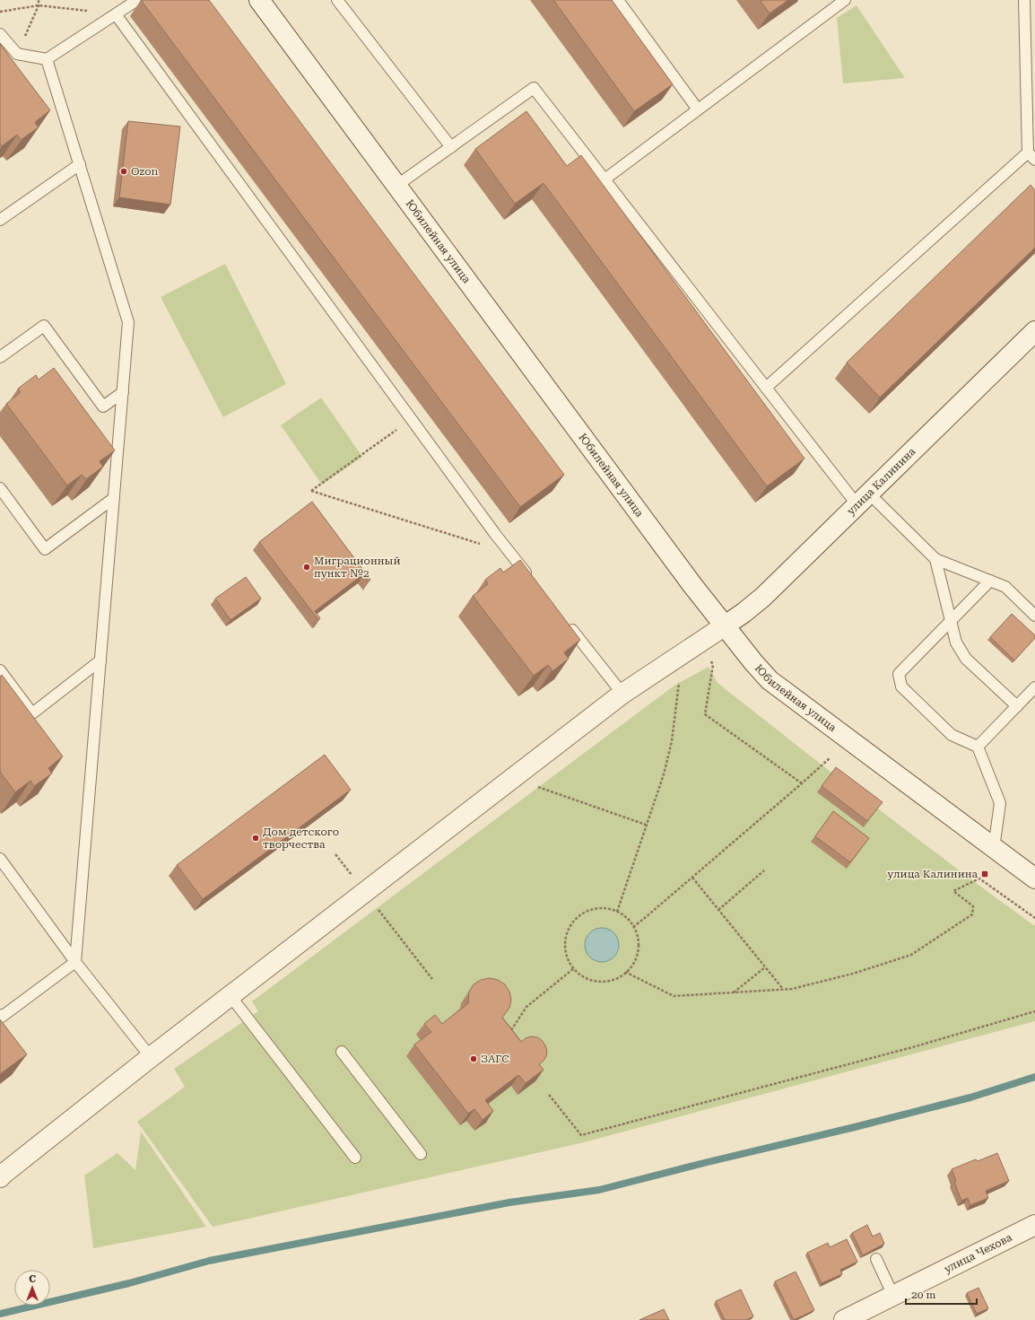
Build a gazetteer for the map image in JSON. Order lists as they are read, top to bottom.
{
  "streets": {
    "street": ["Юбилейная улица", "улица Калинина", "улица Чехова"]
  },
  "crossings": [
    ["Юбилейная улица", "улица Калинина"]
  ],
  "places": {
    "other": [
      "Ozon",
      "Миграционный пункт №2",
      "Дом детского творчества",
      "ЗАГС"
    ],
    "transit": ["улица Калинина"]
  },
  "scale_bar": "20 m",
  "north": "top"
}
